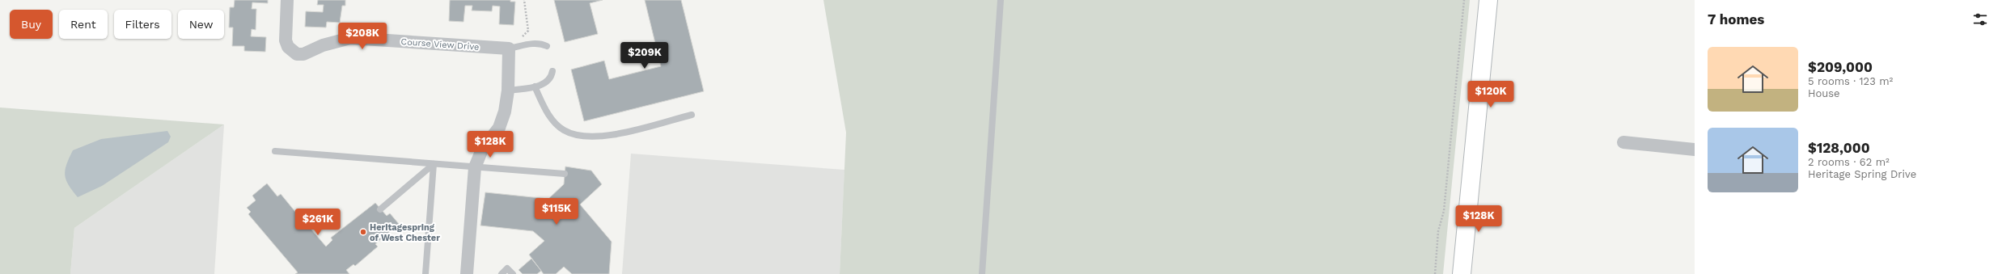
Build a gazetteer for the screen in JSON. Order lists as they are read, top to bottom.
{
  "streets": {
    "street": ["Course View Drive"]
  },
  "places": ["Heritagespring of West Chester"],
  "page": {
    "heading": "7 homes",
    "chip": [
      "Buy",
      "Rent",
      "Filters",
      "New"
    ],
    "price": [
      "$208K",
      "$209K",
      "$120K",
      "$128K",
      "$115K",
      "$128K",
      "$261K"
    ],
    "list": [
      {
        "name": "$209,000",
        "note": "5 rooms · 123 m² · House"
      },
      {
        "name": "$128,000",
        "note": "2 rooms · 62 m² · Heritage Spring Drive"
      }
    ]
  }
}
